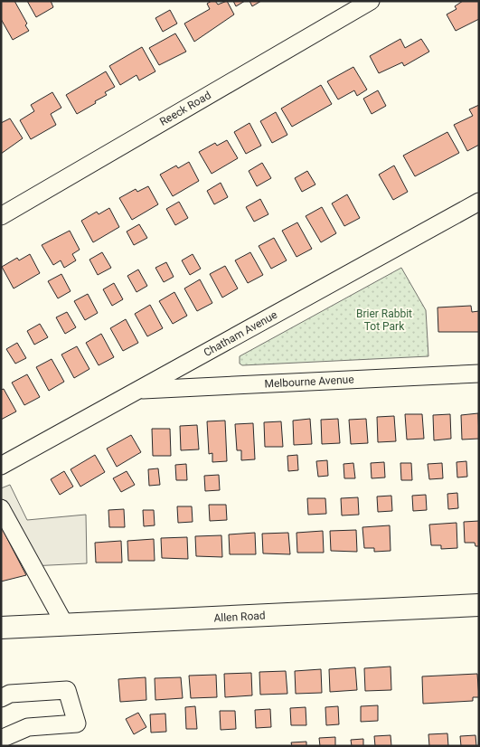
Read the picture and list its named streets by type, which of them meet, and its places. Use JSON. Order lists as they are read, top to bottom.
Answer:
{
  "streets": {
    "main road": ["Allen Road"],
    "street": ["Reeck Road", "Chatham Avenue", "Melbourne Avenue"]
  },
  "crossings": [
    ["Chatham Avenue", "Melbourne Avenue"]
  ],
  "parks": ["Brier Rabbit Tot Park"]
}
